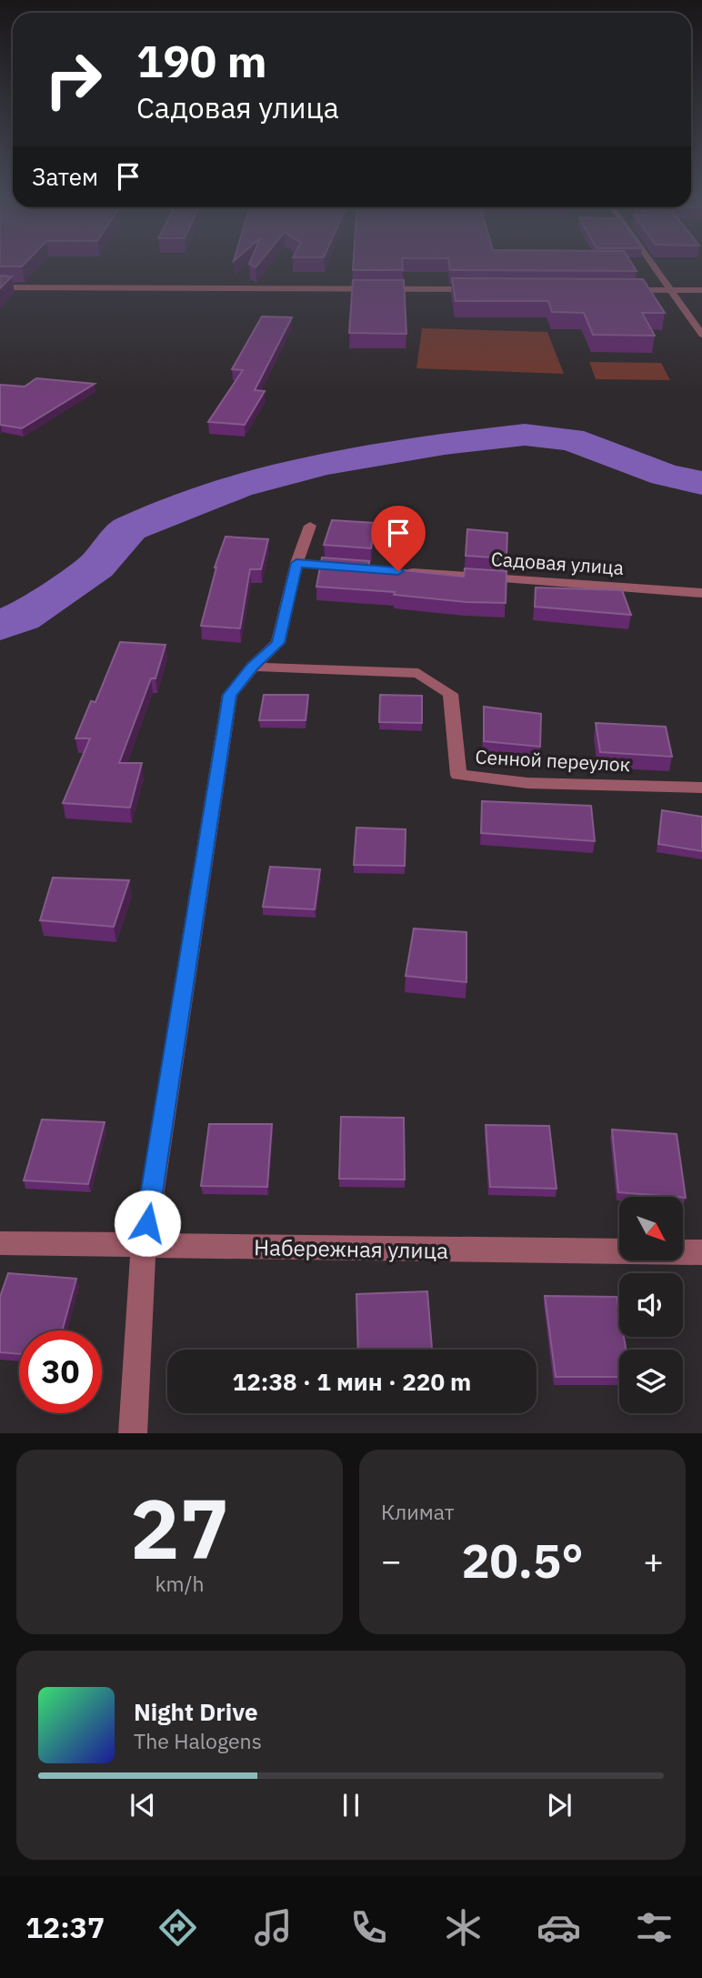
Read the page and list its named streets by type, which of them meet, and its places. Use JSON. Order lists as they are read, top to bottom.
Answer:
{
  "streets": {
    "street": ["Садовая улица", "Сенной переулок", "Набережная улица"]
  },
  "north": "bottom right",
  "page": {
    "turn": ["190 m", "Садовая улица"],
    "then": "Затем",
    "limit": "30",
    "trip": "12:38 · 1 мин · 220 m",
    "tile": [
      ["27", "km/h"],
      "Климат"
    ],
    "heat": ["−", "20.5°", "+"],
    "song": ["Night Drive", "The Halogens"],
    "tabs": "12:37"
  }
}
